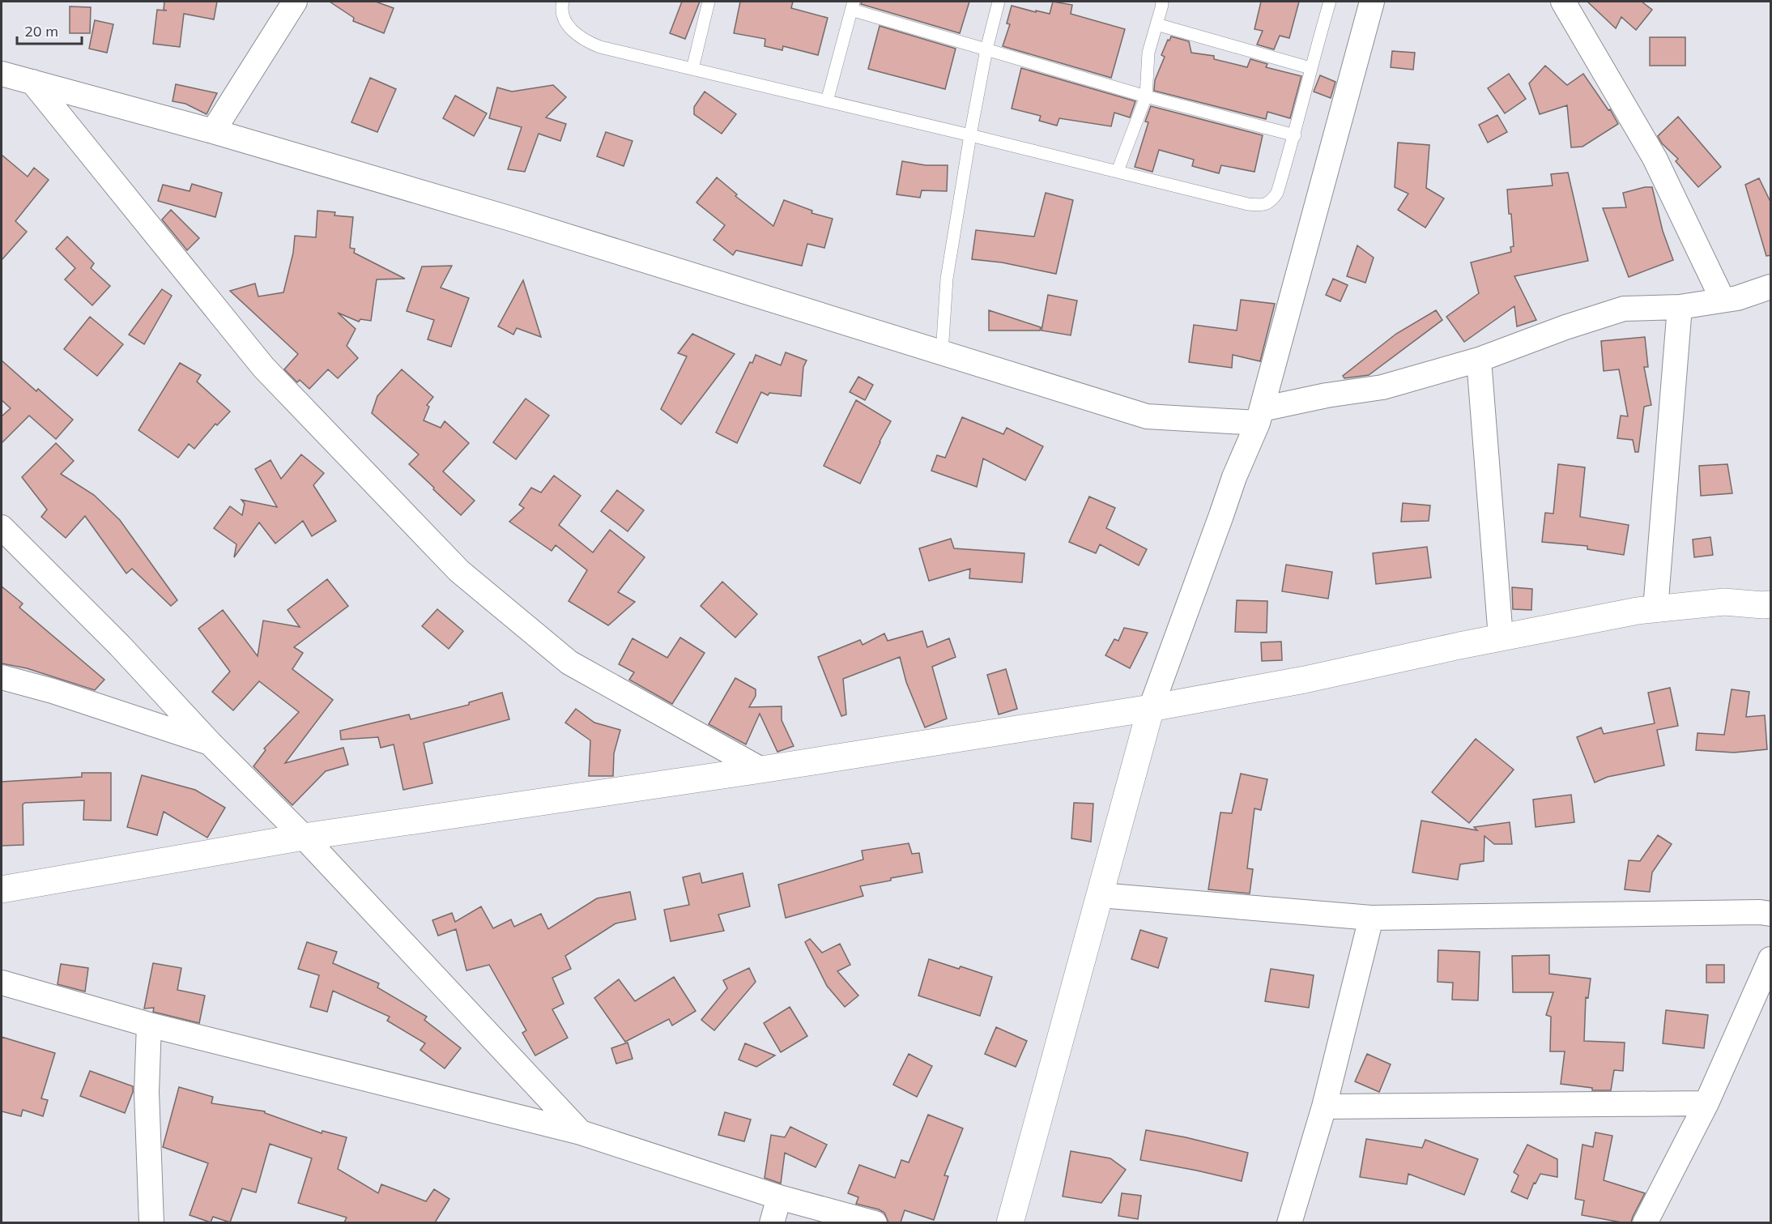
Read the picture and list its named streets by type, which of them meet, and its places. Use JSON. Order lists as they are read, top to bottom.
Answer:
{
  "scale_bar": "20 m"
}
